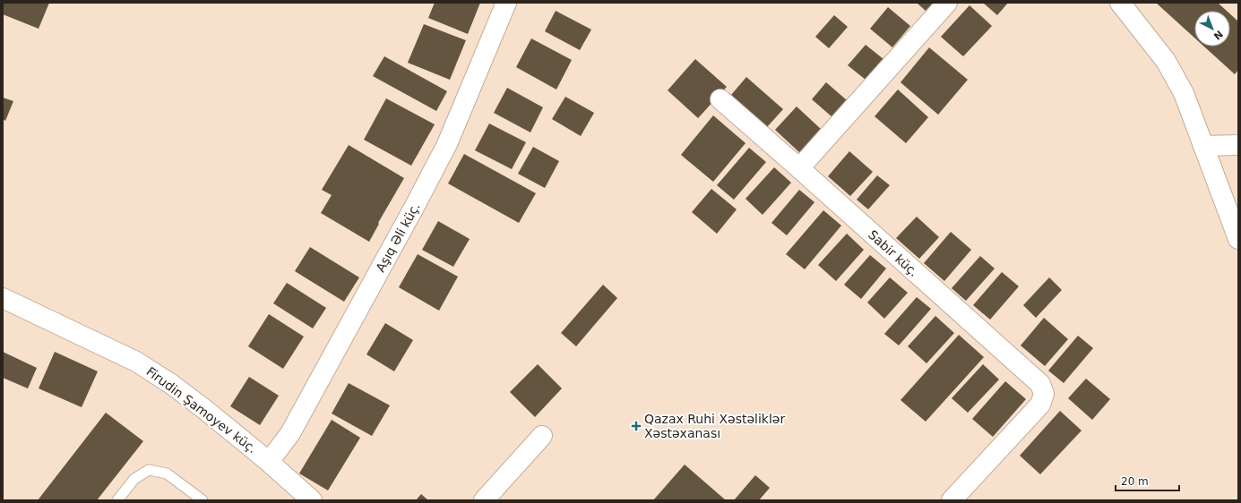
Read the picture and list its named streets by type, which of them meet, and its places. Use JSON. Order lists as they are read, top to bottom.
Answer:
{
  "streets": {
    "street": ["Aşıq Əli küç.", "Sabir küç.", "Firudin Şamoyev küç."]
  },
  "crossings": [
    ["Aşıq Əli küç.", "Firudin Şamoyev küç."]
  ],
  "places": {
    "health": ["Qazax Ruhi Xəstəliklər Xəstəxanası"]
  },
  "scale_bar": "20 m",
  "north": "bottom right"
}
